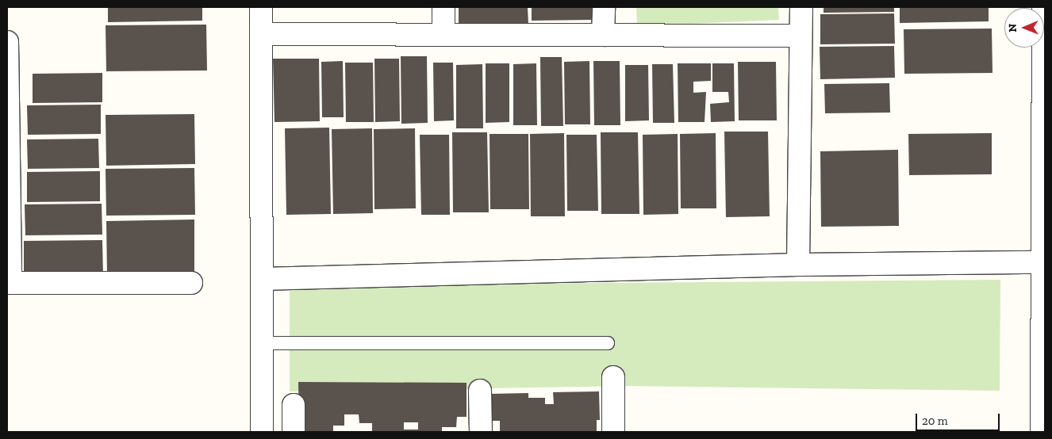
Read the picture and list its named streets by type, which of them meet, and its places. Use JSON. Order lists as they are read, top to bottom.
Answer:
{
  "scale_bar": "20 m",
  "north": "left"
}
